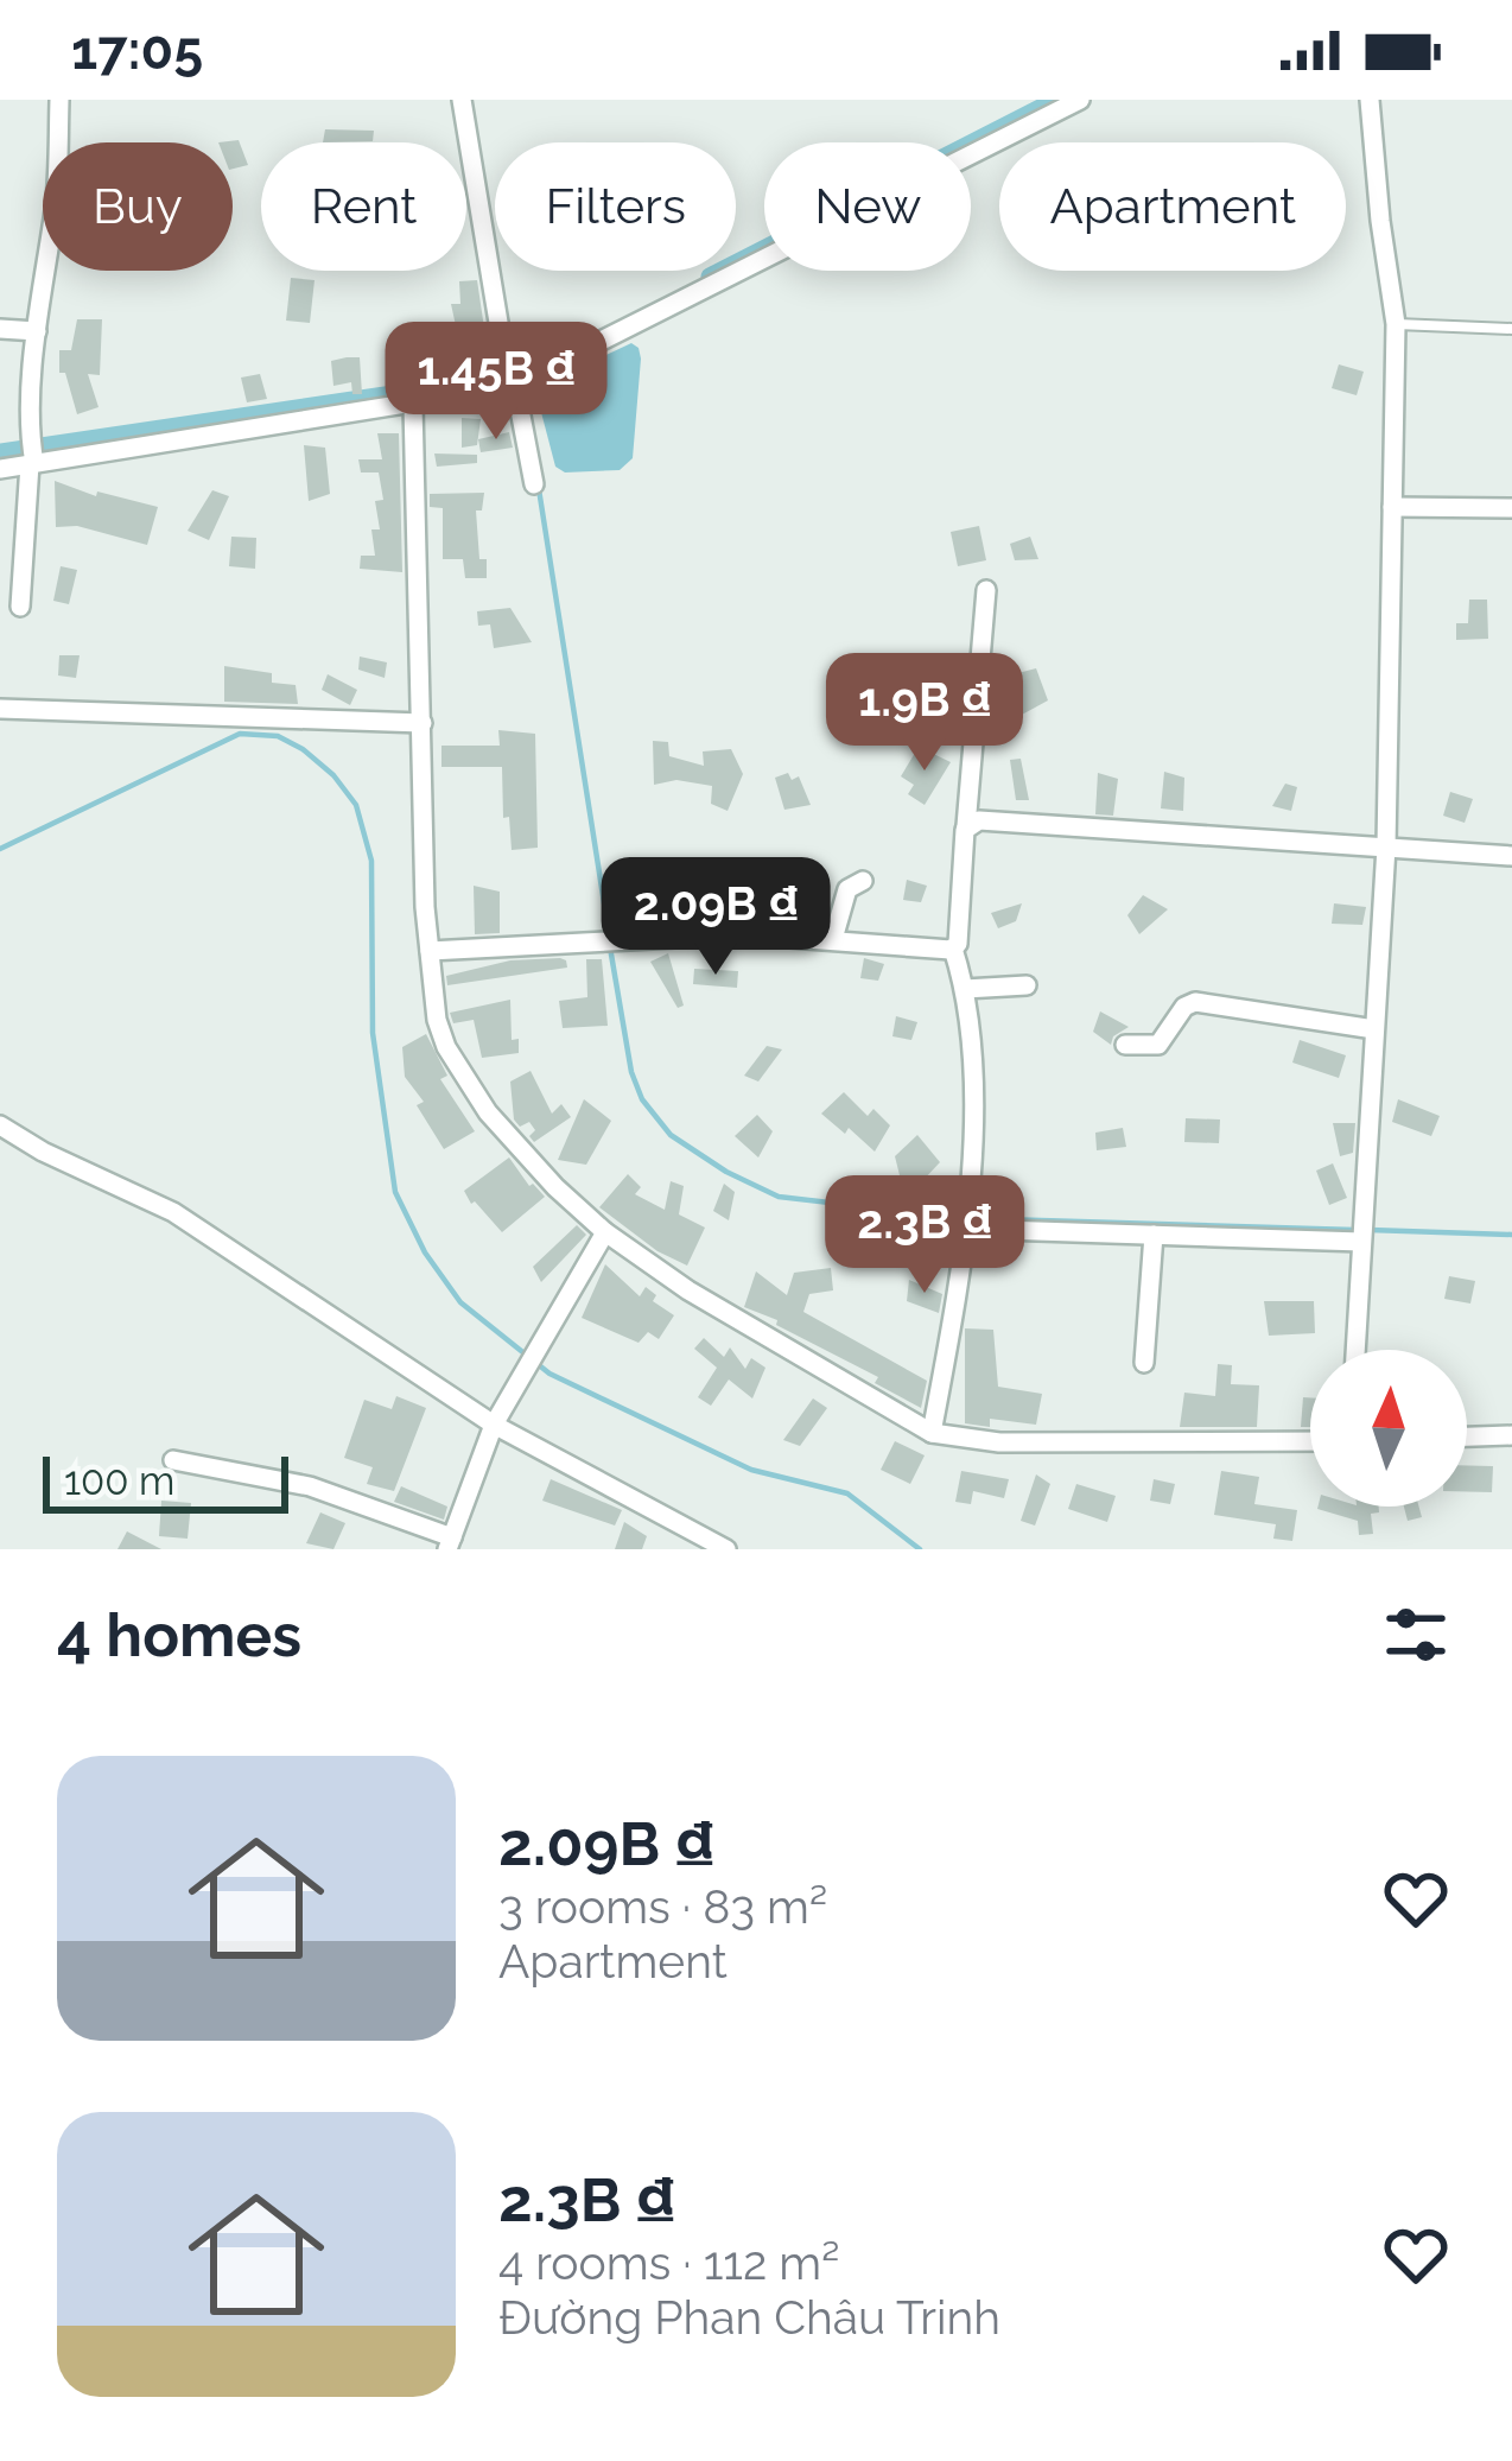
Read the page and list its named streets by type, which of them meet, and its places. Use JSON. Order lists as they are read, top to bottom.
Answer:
{
  "scale_bar": "100 m",
  "north": "top",
  "page": {
    "status": "17:05",
    "chip": [
      "Buy",
      "Rent",
      "Filters",
      "New",
      "Apartment"
    ],
    "price": [
      "1.45B ₫",
      "1.9B ₫",
      "2.09B ₫",
      "2.3B ₫"
    ],
    "scale": "100 m",
    "heading": "4 homes",
    "list": [
      {
        "name": "2.09B ₫",
        "note": "3 rooms · 83 m² · Apartment"
      },
      {
        "name": "2.3B ₫",
        "note": "4 rooms · 112 m² · Đường Phan Châu Trinh"
      }
    ]
  }
}
